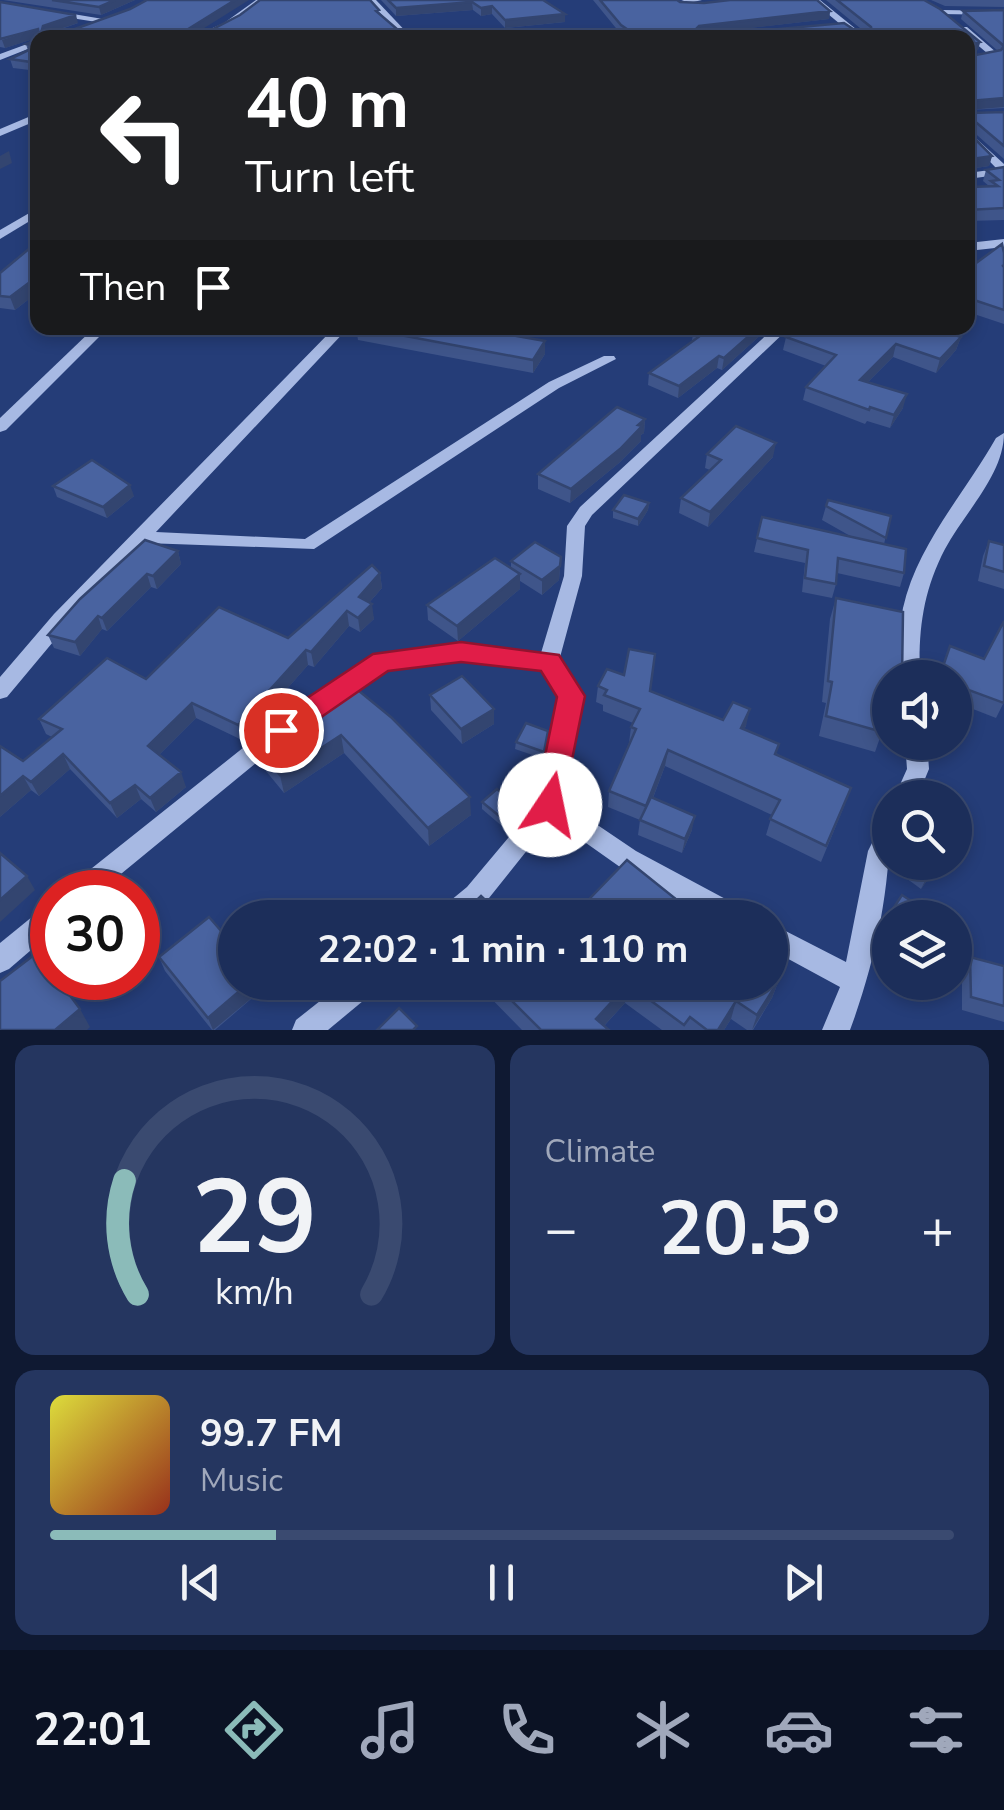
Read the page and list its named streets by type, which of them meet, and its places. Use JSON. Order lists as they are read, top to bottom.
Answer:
{
  "page": {
    "turn": ["40 m", "Turn left"],
    "then": "Then",
    "limit": "30",
    "trip": "22:02 · 1 min · 110 m",
    "tile": "Climate",
    "heat": ["−", "20.5°", "+"],
    "song": ["99.7 FM", "Music"],
    "tabs": "22:01",
    "gauge": ["29", "km/h"]
  }
}
